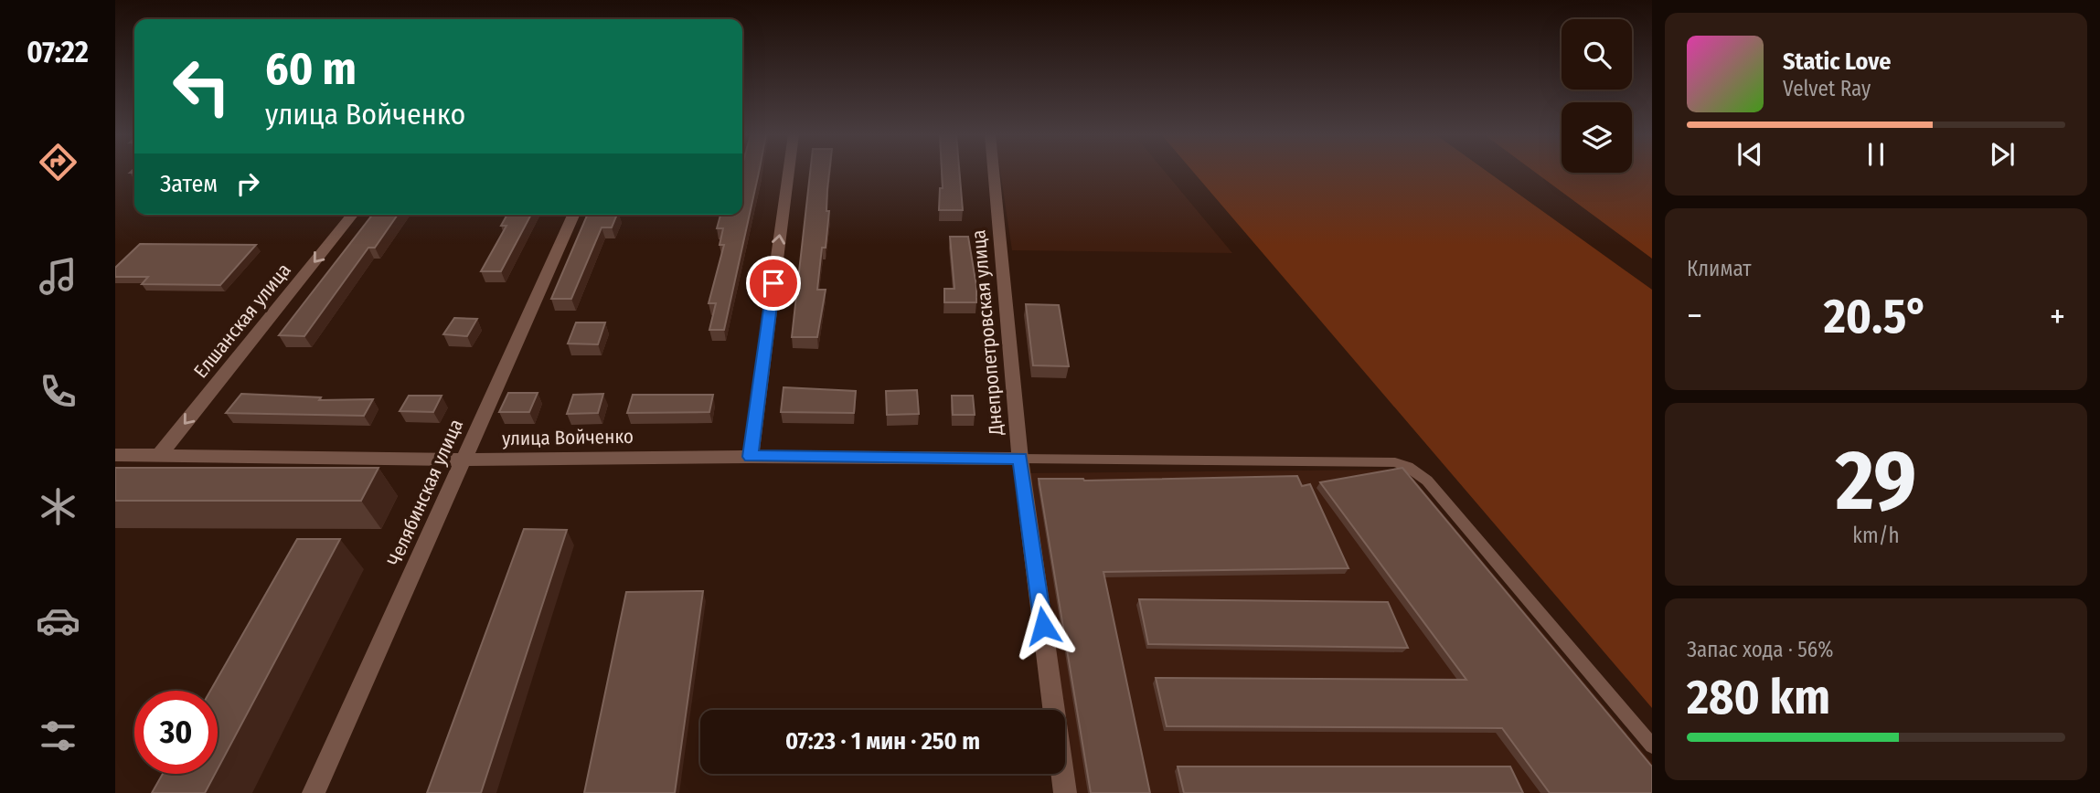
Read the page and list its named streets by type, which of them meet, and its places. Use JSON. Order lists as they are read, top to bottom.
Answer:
{
  "streets": {
    "street": [
      "Елшанская улица",
      "Днепропетровская улица",
      "улица Войченко",
      "Челябинская улица"
    ]
  },
  "crossings": [
    ["Елшанская улица", "улица Войченко"],
    ["Днепропетровская улица", "улица Войченко"],
    ["улица Войченко", "Челябинская улица"]
  ],
  "one_way": ["Елшанская улица"],
  "page": {
    "tabs": "07:22",
    "turn": ["60 m", "улица Войченко"],
    "song": ["Static Love", "Velvet Ray"],
    "then": "Затем",
    "tile": [
      "Климат",
      ["29", "km/h"],
      ["Запас хода · 56%", "280 km"]
    ],
    "heat": ["−", "20.5°", "+"],
    "limit": "30",
    "trip": "07:23 · 1 мин · 250 m"
  }
}
